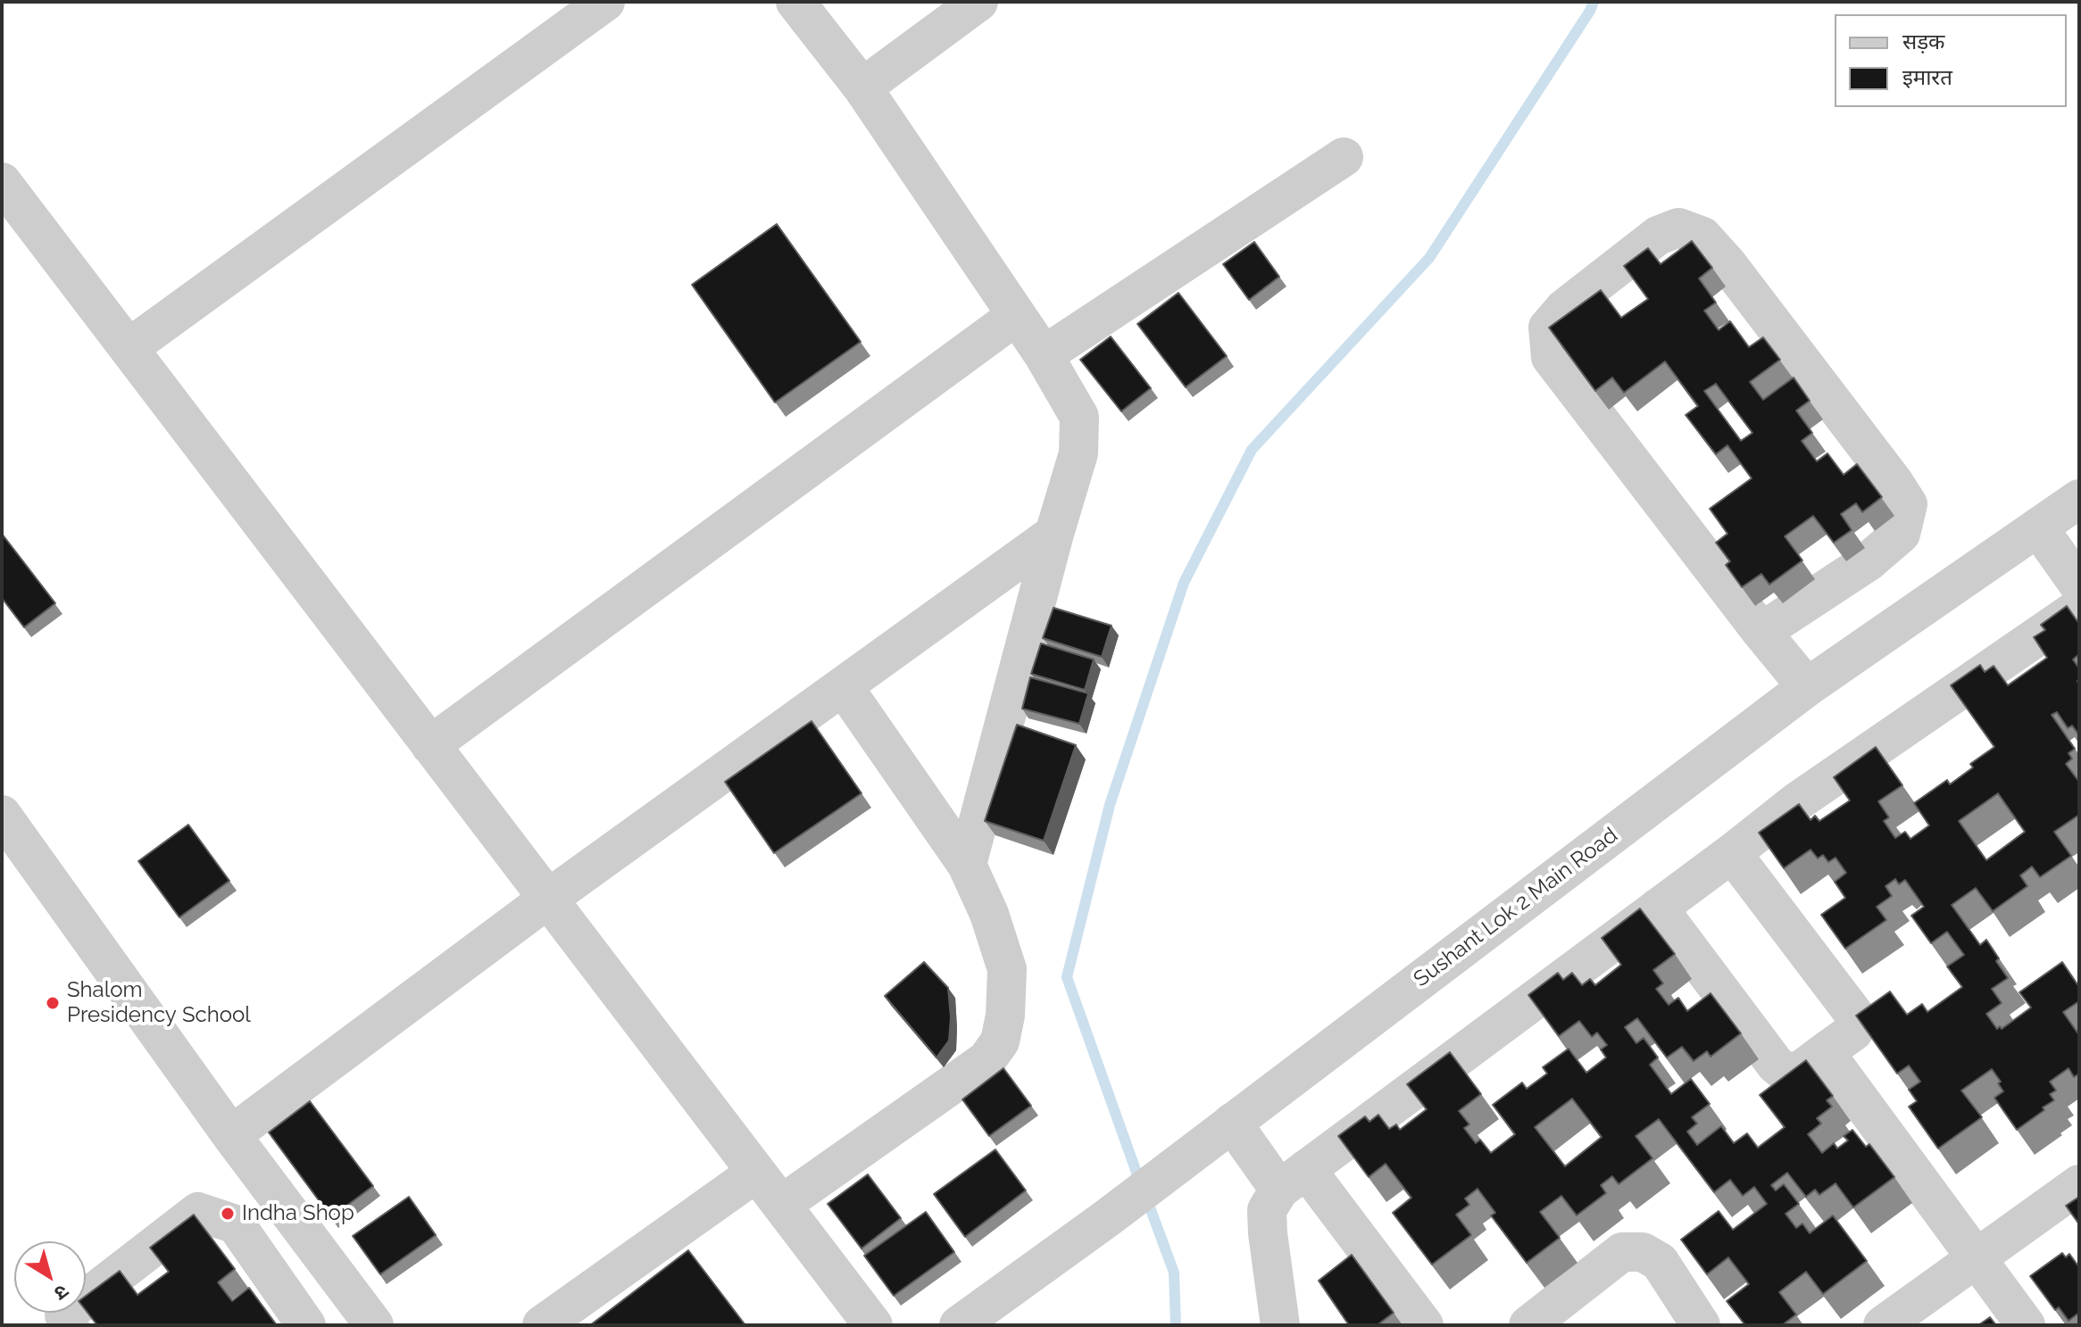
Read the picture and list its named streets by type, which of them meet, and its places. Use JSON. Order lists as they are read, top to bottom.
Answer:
{
  "streets": {
    "street": ["Sushant Lok 2 Main Road"]
  },
  "places": ["Shalom Presidency School", "Indha Shop"],
  "legend": ["सड़क", "इमारत"],
  "north": "bottom right"
}
